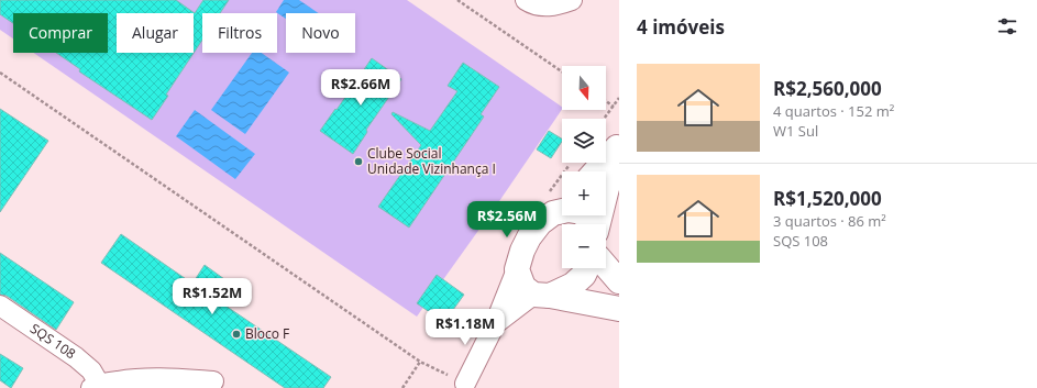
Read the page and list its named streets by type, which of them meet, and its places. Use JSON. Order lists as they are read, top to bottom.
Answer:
{
  "streets": {
    "street": ["SQS 108"]
  },
  "places": ["Clube Social Unidade Vizinhança I", "Bloco F"],
  "north": "bottom",
  "page": {
    "heading": "4 imóveis",
    "chip": [
      "Comprar",
      "Alugar",
      "Filtros",
      "Novo"
    ],
    "list": [
      {
        "name": "R$2,560,000",
        "note": "4 quartos · 152 m² · W1 Sul"
      },
      {
        "name": "R$1,520,000",
        "note": "3 quartos · 86 m² · SQS 108"
      }
    ],
    "map_buttons": ["+", "−"],
    "price": [
      "R$2.66M",
      "R$2.56M",
      "R$1.52M",
      "R$1.18M"
    ]
  }
}
